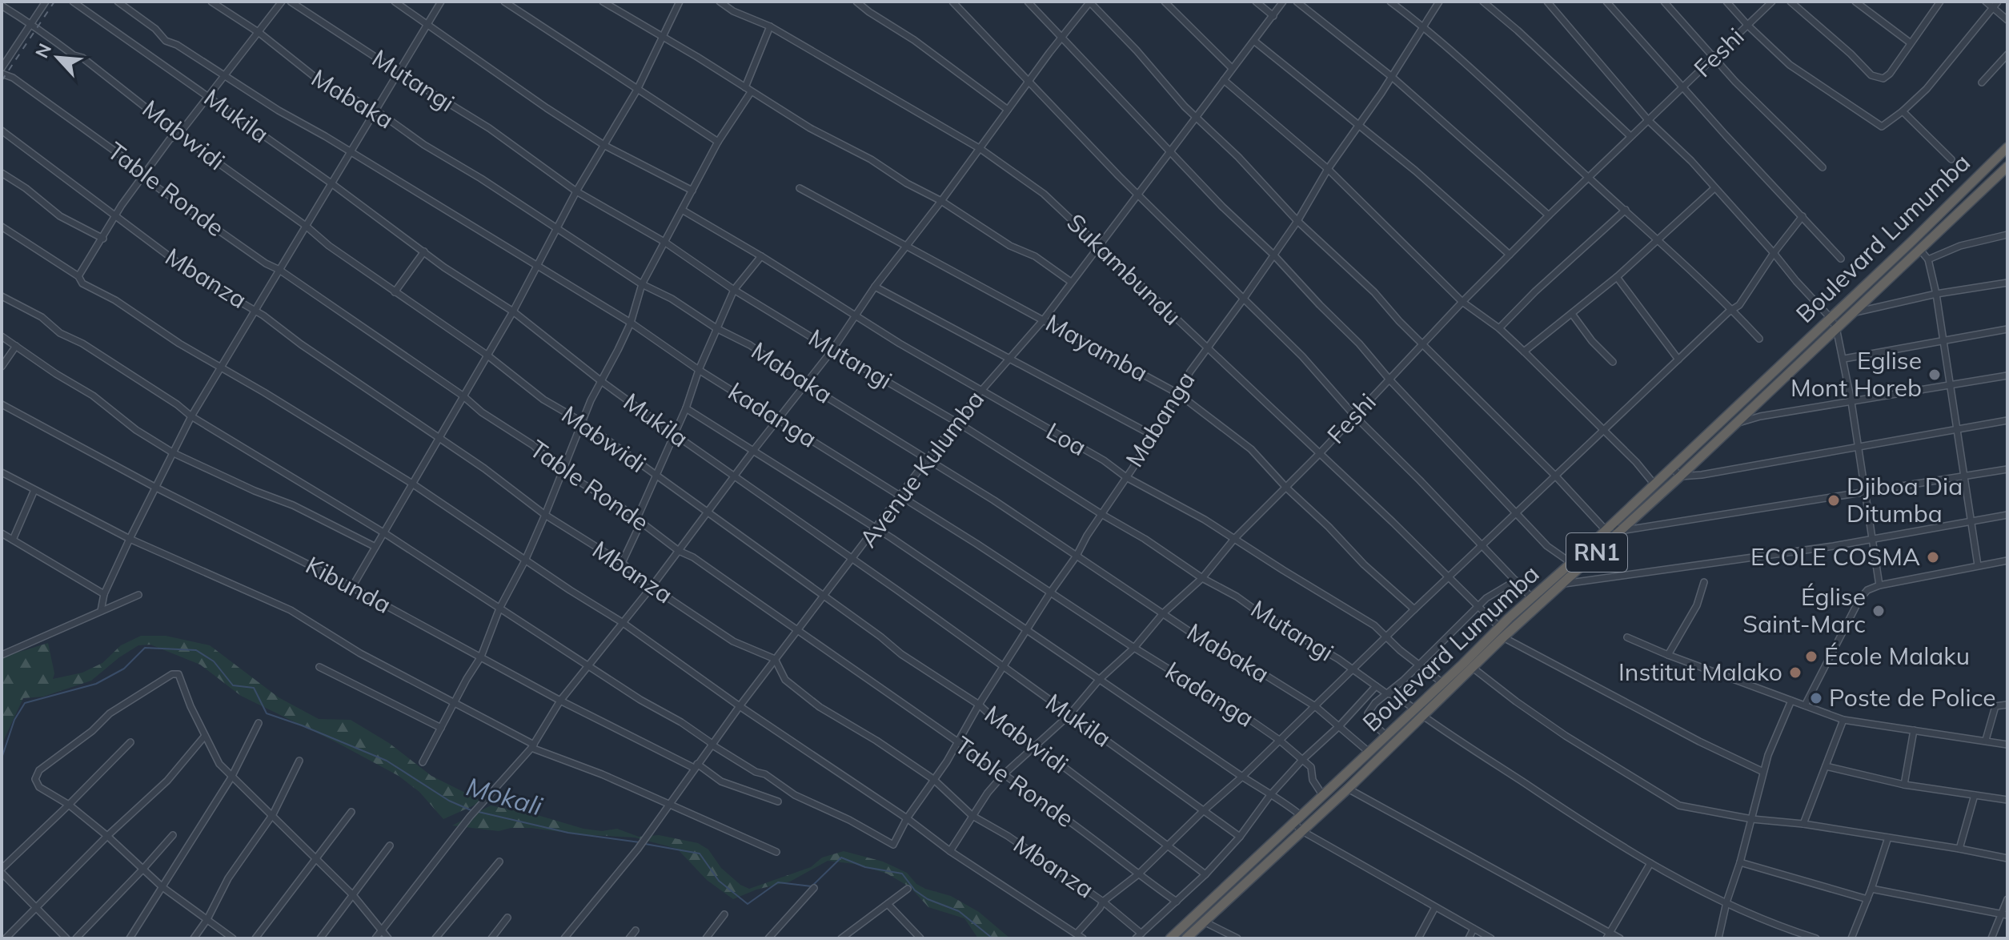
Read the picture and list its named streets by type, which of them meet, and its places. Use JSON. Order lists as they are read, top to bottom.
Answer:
{
  "streets": {
    "highway": ["Boulevard Lumumba", "RN1"],
    "street": [
      "Feshi",
      "Mutangi",
      "Mabaka",
      "Mukila",
      "Mabwidi",
      "Table Ronde",
      "Sukambundu",
      "Mbanza",
      "Mayamba",
      "kadanga",
      "Mabanga",
      "Loa",
      "Avenue Kulumba",
      "Kibunda"
    ]
  },
  "crossings": [
    ["Feshi", "Mutangi"],
    ["Feshi", "Mabaka"],
    ["Feshi", "Mukila"],
    ["Feshi", "Mabwidi"],
    ["Feshi", "Table Ronde"],
    ["Feshi", "Sukambundu"],
    ["Feshi", "Mbanza"],
    ["Feshi", "Mayamba"],
    ["Feshi", "kadanga"],
    ["Feshi", "Loa"],
    ["Mutangi", "Boulevard Lumumba"],
    ["Mutangi", "Mabanga"],
    ["Mutangi", "Avenue Kulumba"],
    ["Mabaka", "Boulevard Lumumba"],
    ["Mabaka", "Mabanga"],
    ["Mabaka", "Avenue Kulumba"],
    ["Mukila", "Mabanga"],
    ["Mukila", "Avenue Kulumba"],
    ["Mabwidi", "Mabanga"],
    ["Mabwidi", "Avenue Kulumba"],
    ["Table Ronde", "Mabanga"],
    ["Table Ronde", "Avenue Kulumba"],
    ["Boulevard Lumumba", "Sukambundu"],
    ["Boulevard Lumumba", "kadanga"],
    ["Boulevard Lumumba", "Loa"],
    ["Sukambundu", "Mabanga"],
    ["Sukambundu", "Avenue Kulumba"],
    ["Mbanza", "Mabanga"],
    ["Mbanza", "Avenue Kulumba"],
    ["Mayamba", "Mabanga"],
    ["Mayamba", "Avenue Kulumba"],
    ["kadanga", "Mabanga"],
    ["kadanga", "Avenue Kulumba"],
    ["Mabanga", "Loa"],
    ["Mabanga", "Avenue Kulumba"],
    ["Loa", "Avenue Kulumba"],
    ["Avenue Kulumba", "Kibunda"]
  ],
  "water": ["Mokali"],
  "places": [
    "Eglise Mont Horeb",
    "Djiboa Dia Ditumba",
    "ECOLE COSMA",
    "Église Saint-Marc",
    "École Malaku",
    "Institut Malako",
    "Poste de Police"
  ],
  "north": "top left"
}
